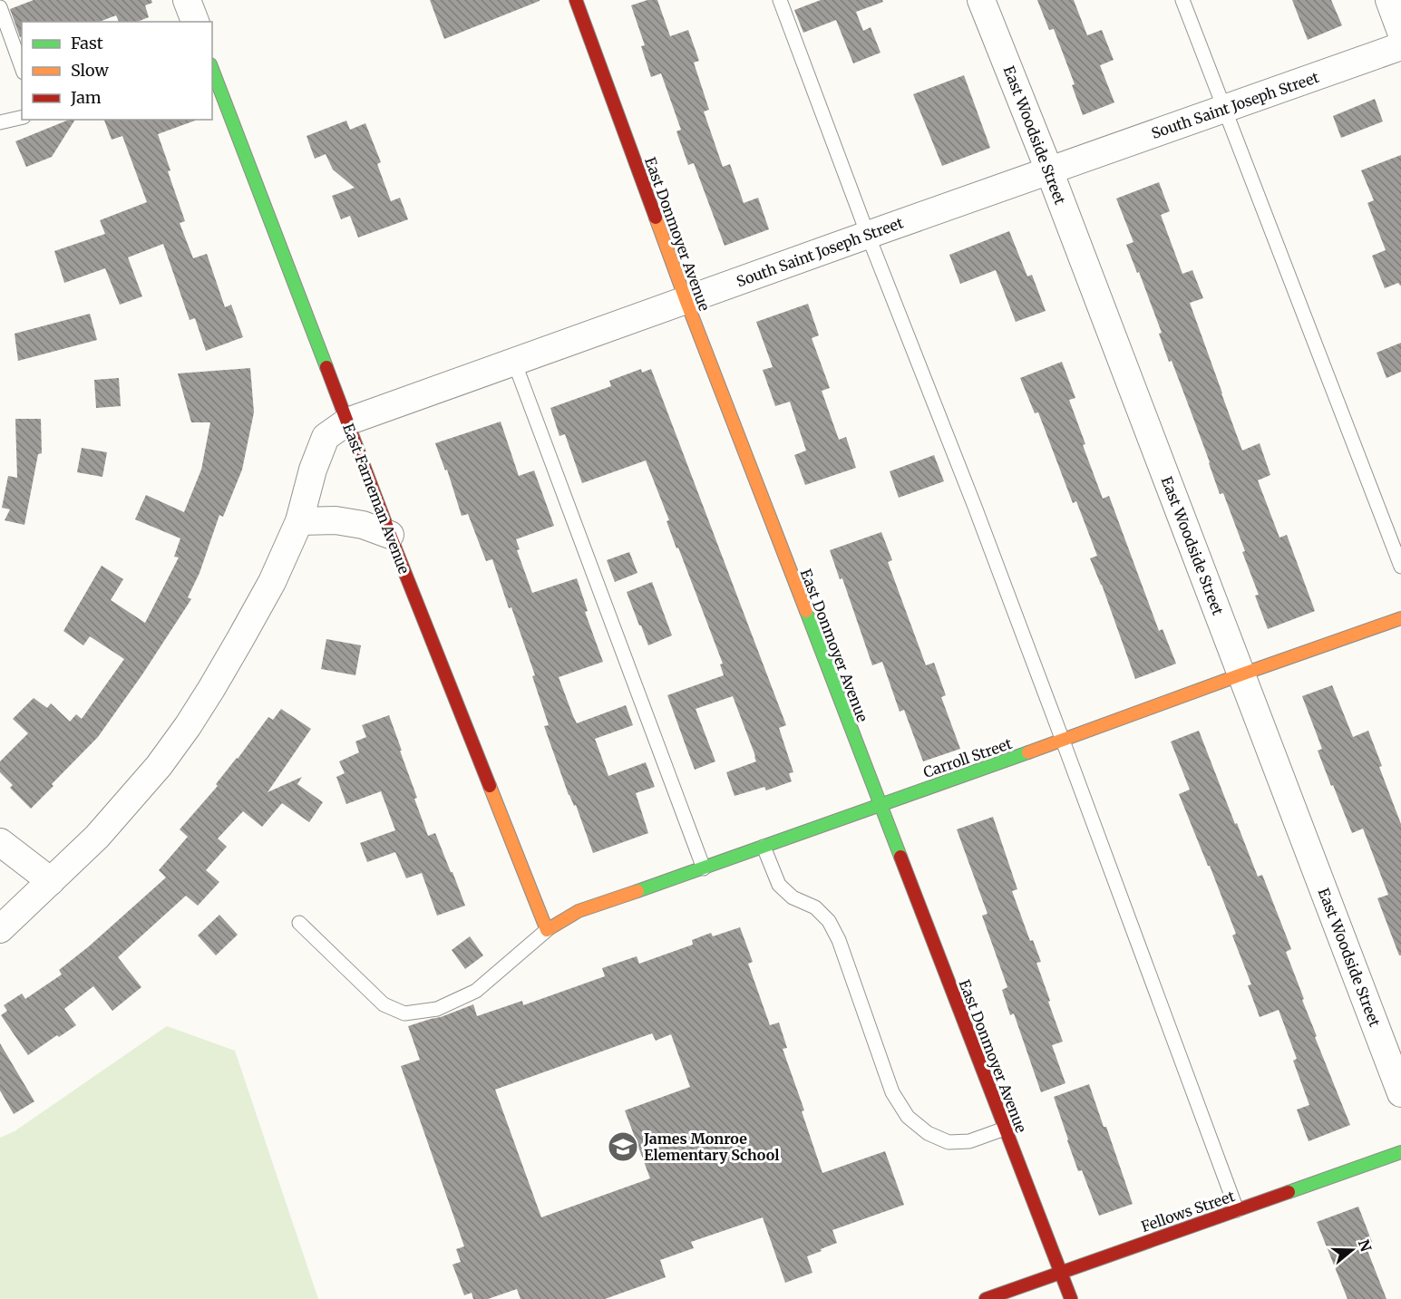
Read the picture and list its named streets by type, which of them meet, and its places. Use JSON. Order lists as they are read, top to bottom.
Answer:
{
  "streets": {
    "street": [
      "South Saint Joseph Street",
      "East Woodside Street",
      "East Donmoyer Avenue",
      "East Farneman Avenue",
      "Carroll Street",
      "Fellows Street"
    ]
  },
  "crossings": [
    ["South Saint Joseph Street", "East Woodside Street"],
    ["South Saint Joseph Street", "East Donmoyer Avenue"],
    ["South Saint Joseph Street", "East Farneman Avenue"],
    ["East Woodside Street", "Carroll Street"],
    ["East Donmoyer Avenue", "Carroll Street"],
    ["East Donmoyer Avenue", "Fellows Street"],
    ["East Farneman Avenue", "Carroll Street"]
  ],
  "places": {
    "school or university": ["James Monroe Elementary School"]
  },
  "legend": ["Fast", "Slow", "Jam"],
  "north": "right"
}
